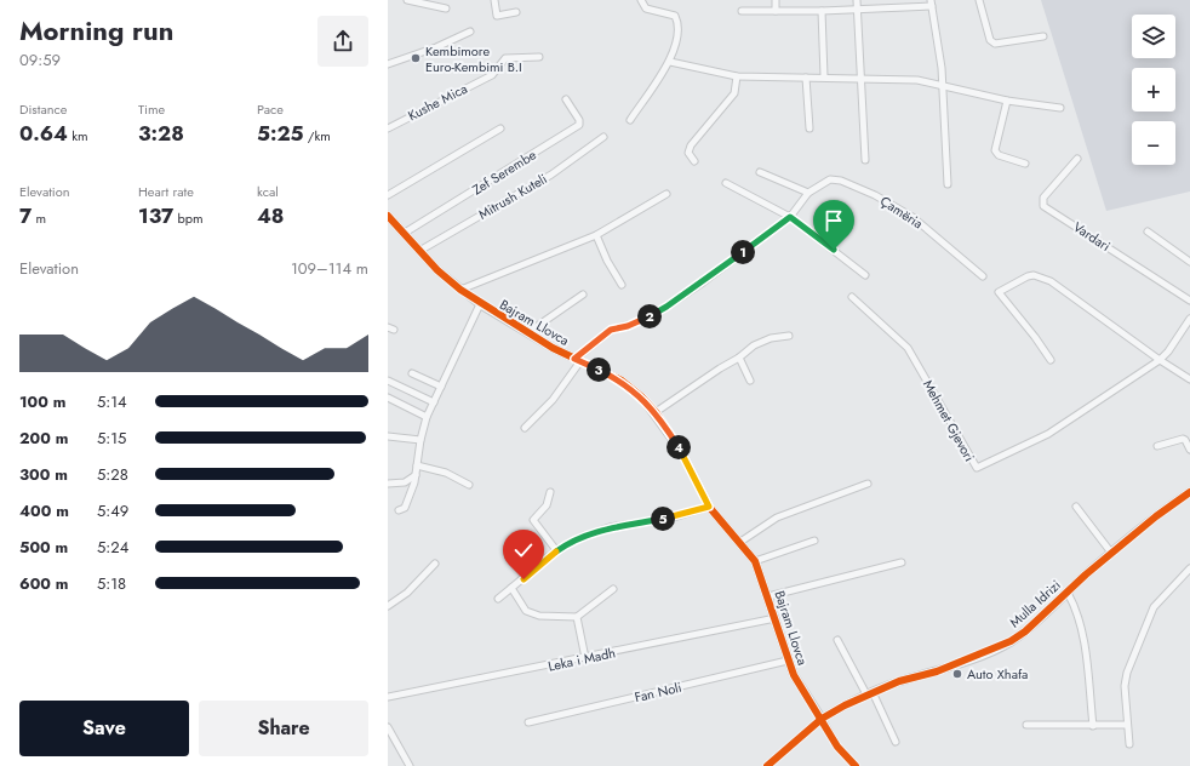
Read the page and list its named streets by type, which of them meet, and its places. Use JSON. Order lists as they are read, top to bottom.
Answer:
{
  "streets": {
    "street": [
      "Kushe Mica",
      "Zef Serembe",
      "Mitrush Kuteli",
      "Çamëria",
      "Vardari",
      "Bajram Llovca",
      "Mehmet Gjevori",
      "Mulla Idrizi",
      "Leka i Madh",
      "Fan Noli"
    ]
  },
  "crossings": [
    ["Zef Serembe", "Bajram Llovca"],
    ["Mitrush Kuteli", "Bajram Llovca"],
    ["Çamëria", "Bajram Llovca"],
    ["Bajram Llovca", "Mulla Idrizi"],
    ["Bajram Llovca", "Leka i Madh"],
    ["Bajram Llovca", "Fan Noli"]
  ],
  "places": ["Kembimore Euro-Kembimi B.I", "Auto Xhafa"],
  "page": {
    "heading": ["Morning run", "09:59"],
    "map_buttons": ["+", "−"],
    "stats": [
      ["Distance", "0.64 km"],
      ["Time", "3:28"],
      ["Pace", "5:25 /km"],
      ["Elevation", "7 m"],
      ["Heart rate", "137 bpm"],
      ["kcal", "48"]
    ],
    "pins": [
      "1",
      "2",
      "3",
      "4",
      "5"
    ],
    "chart": ["Elevation", "109–114 m"],
    "list": [
      {
        "name": "100 m",
        "note": "5:14"
      },
      {
        "name": "200 m",
        "note": "5:15"
      },
      {
        "name": "300 m",
        "note": "5:28"
      },
      {
        "name": "400 m",
        "note": "5:49"
      },
      {
        "name": "500 m",
        "note": "5:24"
      },
      {
        "name": "600 m",
        "note": "5:18"
      }
    ],
    "buttons": ["Save", "Share"]
  }
}
